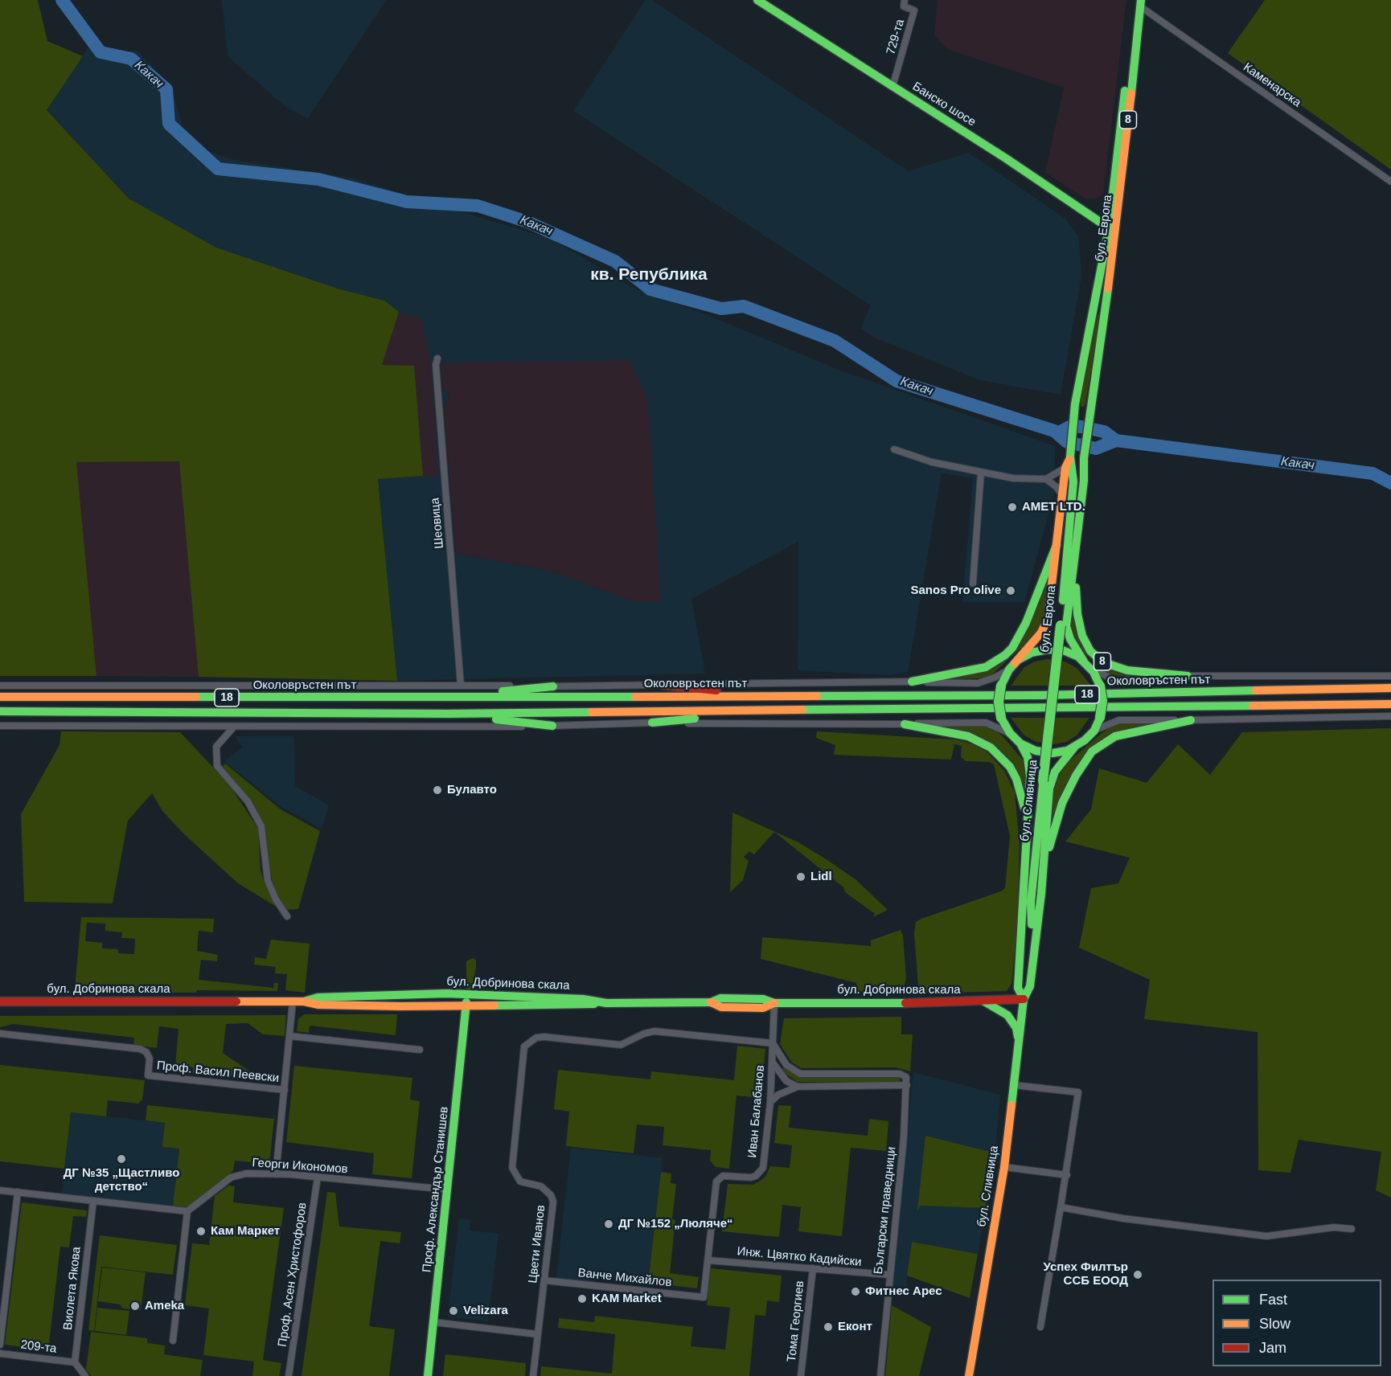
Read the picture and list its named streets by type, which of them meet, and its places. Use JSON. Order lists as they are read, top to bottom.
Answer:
{
  "streets": {
    "main road": [
      "Банско шосе",
      "8",
      "бул. Европа",
      "Околовръстен път",
      "18",
      "бул. Сливница",
      "бул. Добринова скала",
      "Проф. Александър Станишев"
    ],
    "street": [
      "729-та",
      "Каменарска",
      "Шеовица",
      "Проф. Васил Пеевски",
      "Иван Балабанов",
      "Георги Икономов",
      "Български праведници",
      "Цвети Иванов",
      "Инж. Цвятко Кадийски",
      "Проф. Асен Христофоров",
      "Ванче Михайлов",
      "Виолета Якова",
      "Тома Георгиев",
      "209-та"
    ]
  },
  "crossings": [
    ["729-та", "Банско шосе"],
    ["Каменарска", "бул. Европа"],
    ["Банско шосе", "бул. Европа"],
    ["8", "бул. Европа"],
    ["8", "Околовръстен път"],
    ["8", "бул. Сливница"],
    ["бул. Европа", "Околовръстен път"],
    ["бул. Европа", "бул. Сливница"],
    ["Шеовица", "Околовръстен път"],
    ["Околовръстен път", "бул. Сливница"],
    ["бул. Сливница", "бул. Добринова скала"],
    ["бул. Добринова скала", "Иван Балабанов"],
    ["бул. Добринова скала", "Проф. Александър Станишев"],
    ["Иван Балабанов", "Български праведници"],
    ["Иван Балабанов", "Цвети Иванов"],
    ["Иван Балабанов", "Инж. Цвятко Кадийски"],
    ["Иван Балабанов", "Ванче Михайлов"],
    ["Георги Икономов", "Проф. Александър Станишев"],
    ["Георги Икономов", "Проф. Асен Христофоров"],
    ["Български праведници", "Цвети Иванов"],
    ["Български праведници", "Инж. Цвятко Кадийски"],
    ["Цвети Иванов", "Ванче Михайлов"],
    ["Инж. Цвятко Кадийски", "Тома Георгиев"],
    ["Виолета Якова", "209-та"]
  ],
  "districts": ["кв. Република"],
  "water": ["Какач"],
  "places": [
    "AMET LTD.",
    "Sanos Pro olive",
    "Булавто",
    "Lidl",
    "ДГ №35 „Щастливо детство“",
    "ДГ №152 „Люляче“",
    "Кам Маркет",
    "Успех Филтър ССБ ЕООД",
    "Фитнес Арес",
    "KAM Market",
    "Ameka",
    "Velizara",
    "Еконт"
  ],
  "legend": ["Fast", "Slow", "Jam"]
}
